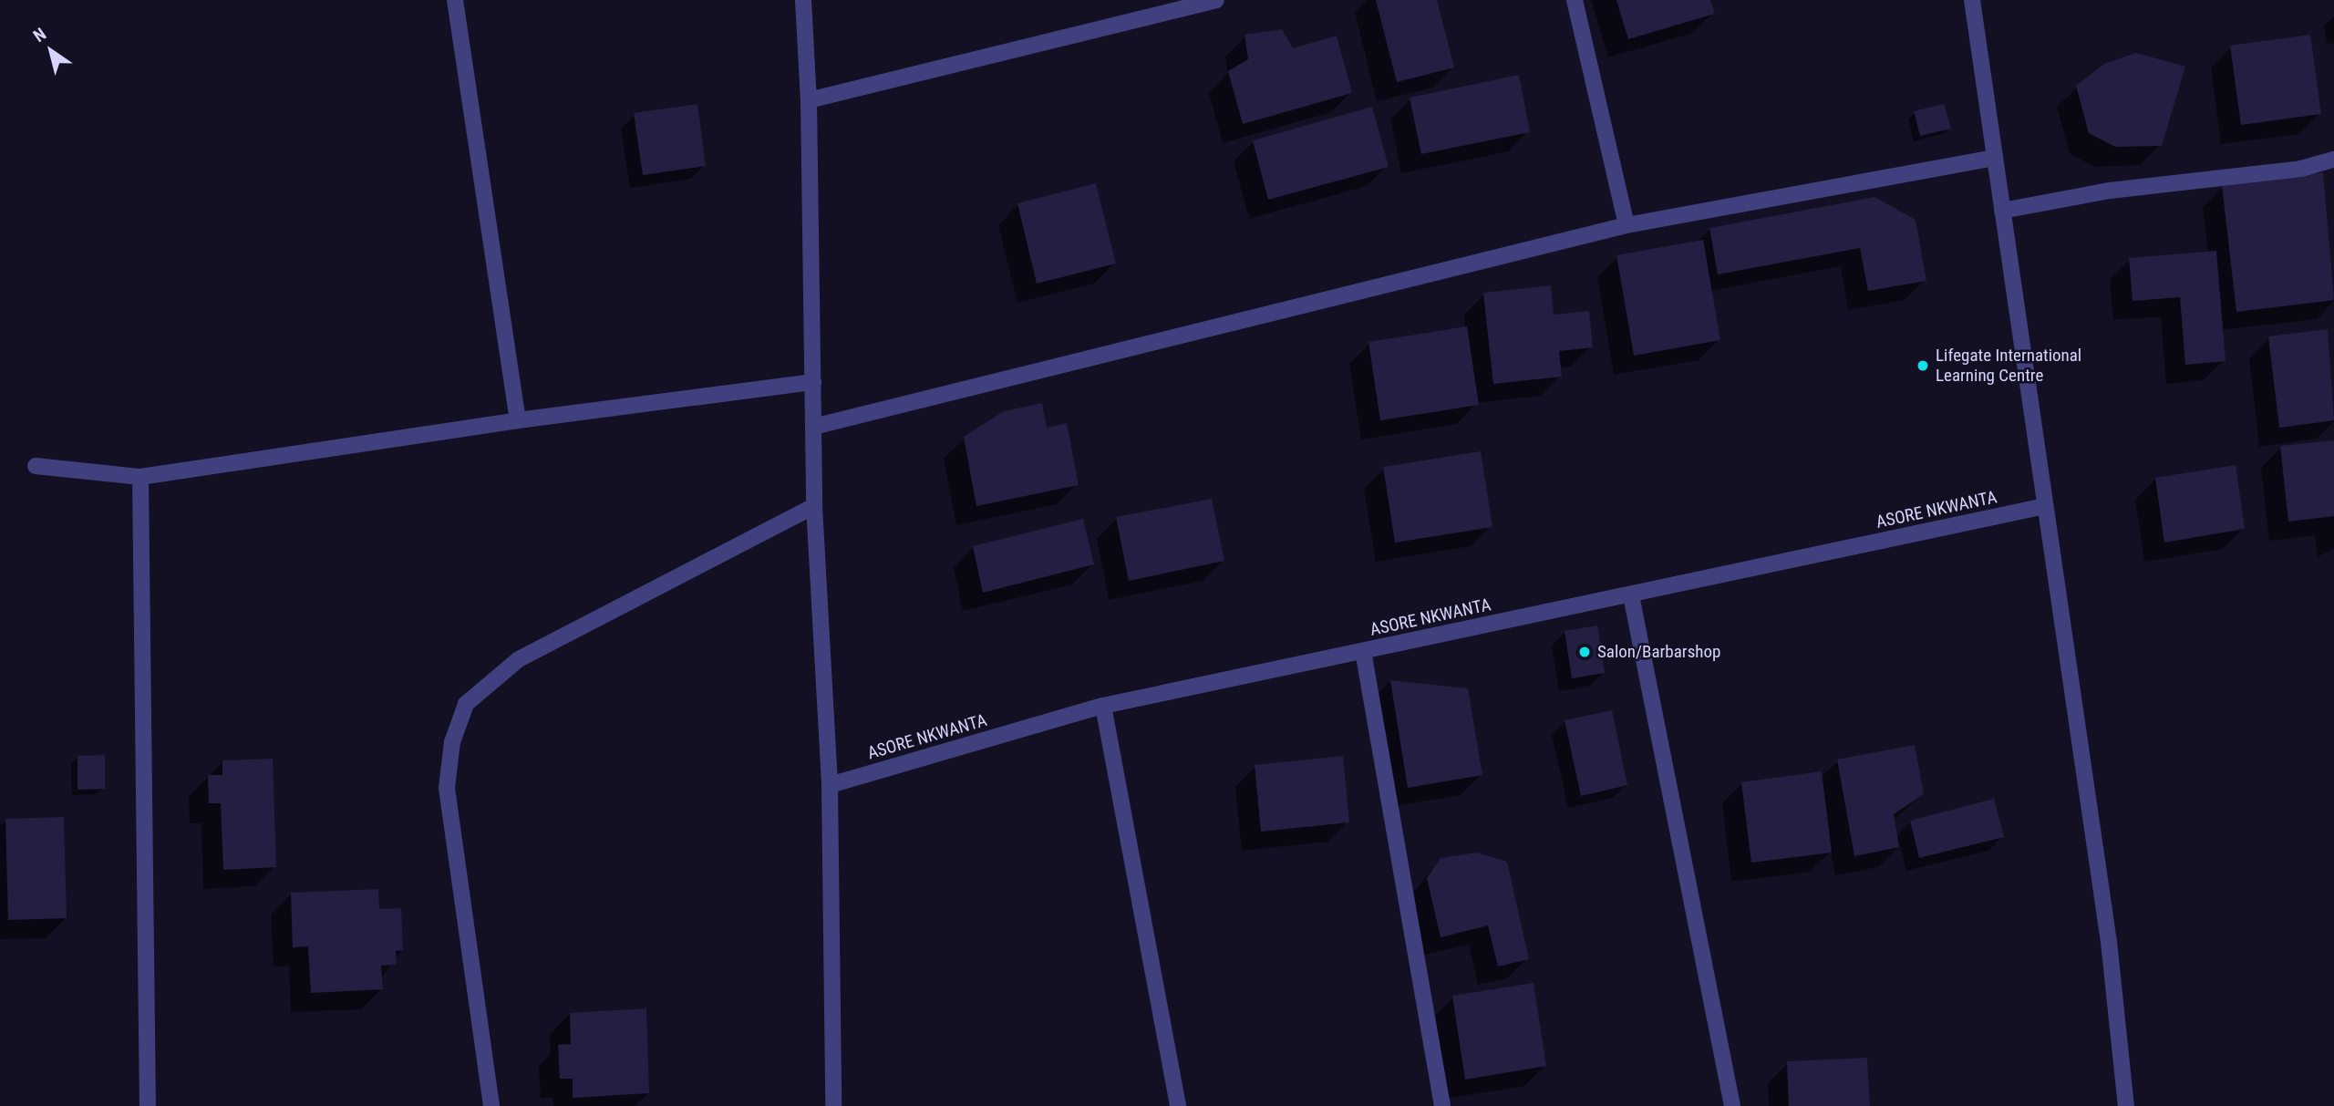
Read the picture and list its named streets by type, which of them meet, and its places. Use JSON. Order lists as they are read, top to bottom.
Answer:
{
  "streets": {
    "street": ["ASORE NKWANTA"]
  },
  "places": ["Lifegate International Learning Centre", "Salon/Barbarshop"],
  "north": "top left"
}
